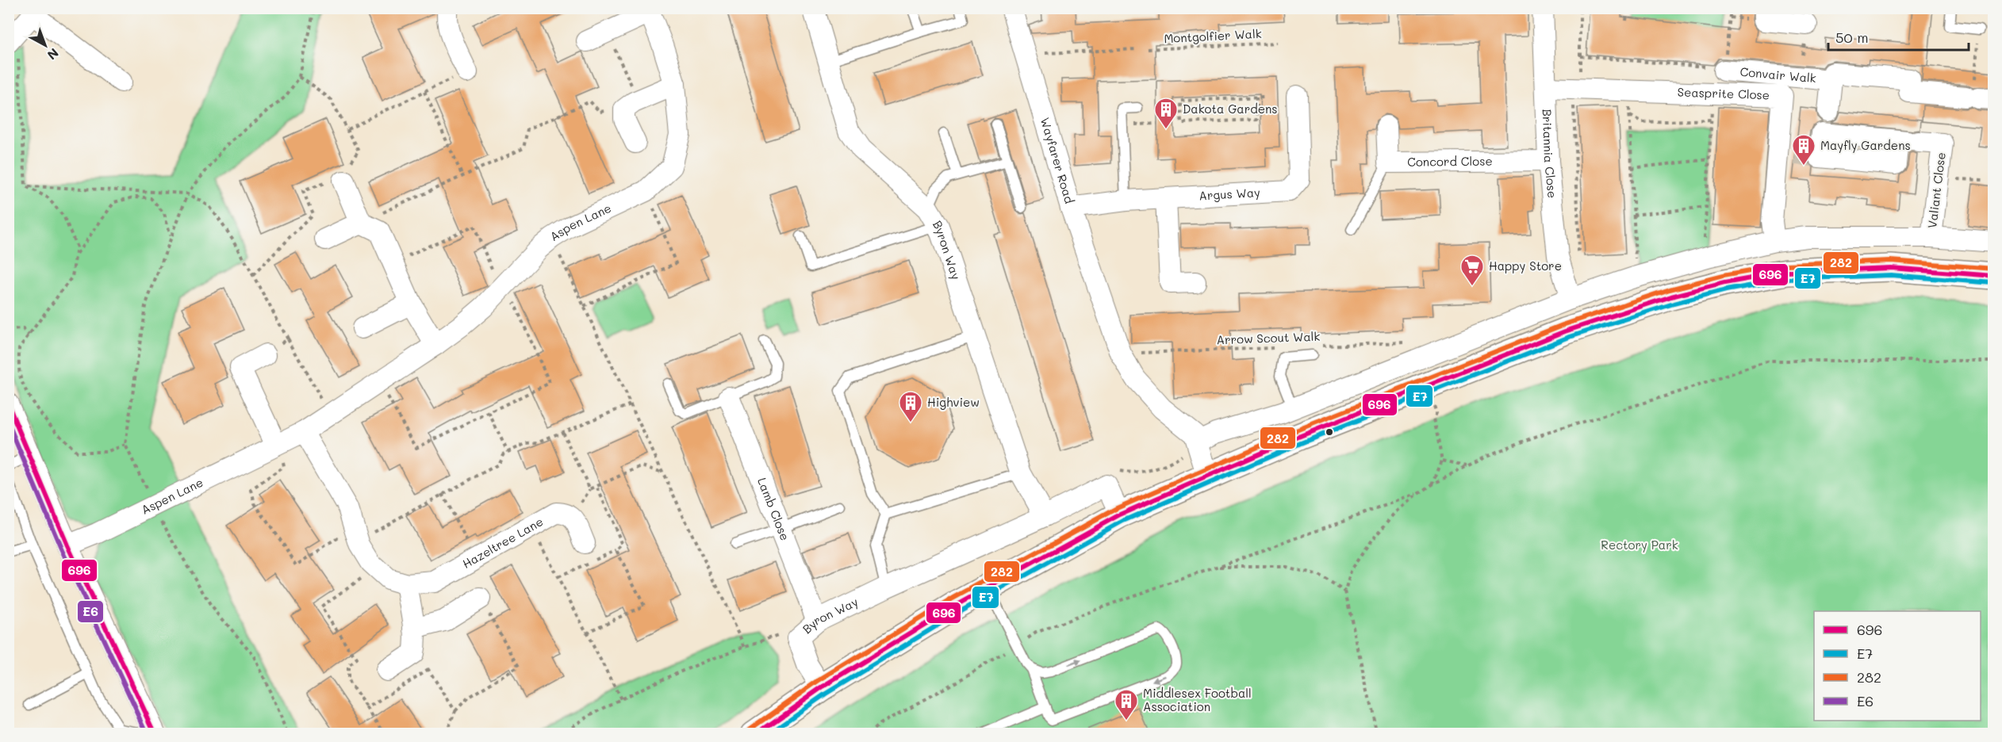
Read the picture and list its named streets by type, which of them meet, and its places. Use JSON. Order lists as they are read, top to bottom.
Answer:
{
  "streets": {
    "street": [
      "Convair Walk",
      "Seasprite Close",
      "Britannia Close",
      "Wayfarer Road",
      "Concord Close",
      "Valiant Close",
      "Argus Way",
      "Aspen Lane",
      "Byron Way",
      "Lamb Close",
      "Hazeltree Lane"
    ],
    "path": ["Montgolfier Walk", "Arrow Scout Walk"]
  },
  "crossings": [
    ["Seasprite Close", "Britannia Close"],
    ["Seasprite Close", "Valiant Close"],
    ["Britannia Close", "Concord Close"],
    ["Wayfarer Road", "Argus Way"],
    ["Wayfarer Road", "Arrow Scout Walk"],
    ["Aspen Lane", "Hazeltree Lane"],
    ["Byron Way", "Lamb Close"]
  ],
  "parks": ["Rectory Park"],
  "places": {
    "building": [
      "Dakota Gardens",
      "Mayfly Gardens",
      "Highview",
      "Middlesex Football Association"
    ],
    "supermarket": ["Happy Store"]
  },
  "lines": [
    "transit line 282",
    "transit line 696",
    "transit line E7",
    "transit line E6"
  ],
  "legend": [
    "696",
    "E7",
    "282",
    "E6"
  ],
  "scale_bar": "50 m",
  "north": "bottom right"
}
